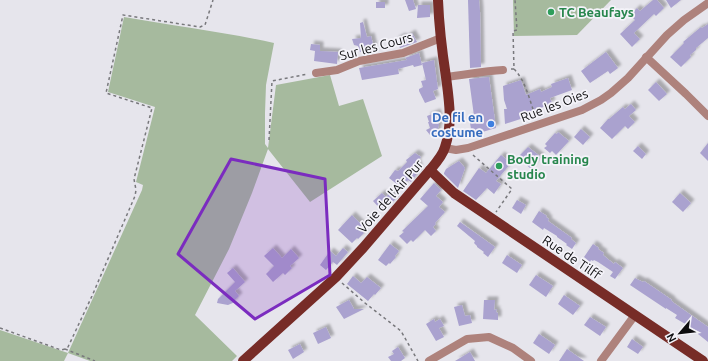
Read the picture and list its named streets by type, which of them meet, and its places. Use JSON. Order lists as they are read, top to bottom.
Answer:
{
  "streets": {
    "main road": ["Voie de l'Air Pur", "Rue de Tilff"],
    "street": ["Sur les Cours", "Rue les Oies"]
  },
  "crossings": [
    ["Sur les Cours", "Voie de l'Air Pur"],
    ["Rue les Oies", "Voie de l'Air Pur"],
    ["Voie de l'Air Pur", "Rue de Tilff"]
  ],
  "places": ["TC Beaufays", "De fil en costume", "Body training studio"],
  "north": "bottom left"
}
